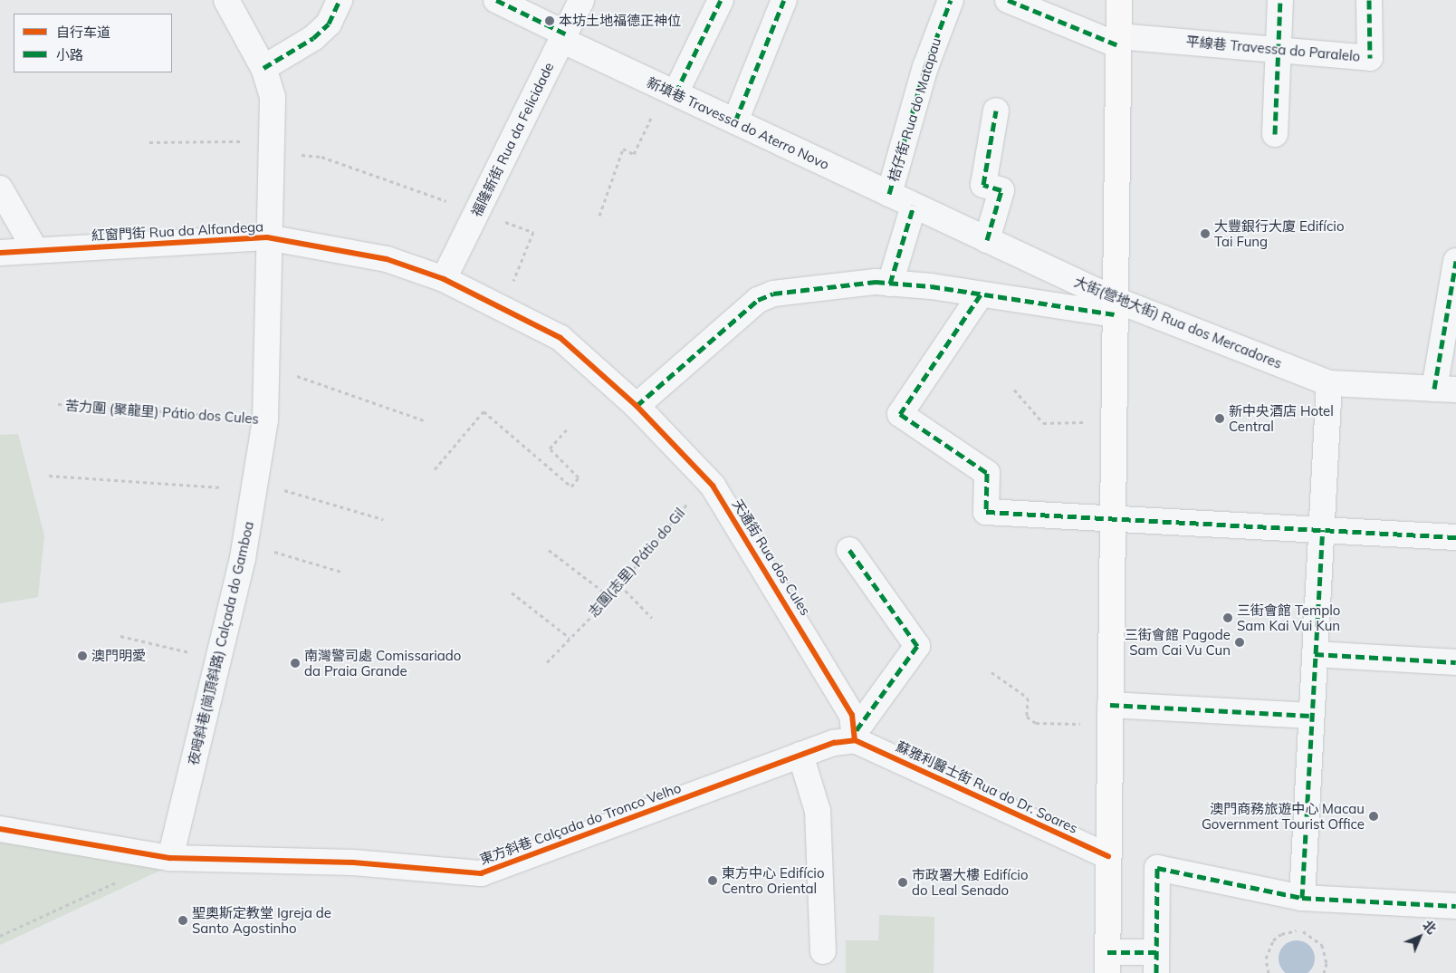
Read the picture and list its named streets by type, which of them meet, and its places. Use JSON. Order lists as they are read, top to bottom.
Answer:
{
  "streets": {
    "street": [
      "平線巷 Travessa do Paralelo",
      "桔仔街 Rua do Matapau",
      "新填巷 Travessa do Aterro Novo",
      "福隆新街 Rua da Felicidade",
      "紅窗門街 Rua da Alfandega",
      "大街(營地大街) Rua dos Mercadores",
      "天通街 Rua dos Cules",
      "夜呣斜巷(崗頂斜路) Calçada do Gamboa",
      "蘇雅利醫士街 Rua do Dr. Soares",
      "東方斜巷 Calçada do Tronco Velho"
    ],
    "path": ["苦力圍 (聚龍里) Pátio dos Cules", "志圍(志里) Pátio do Gil"]
  },
  "crossings": [
    ["桔仔街 Rua do Matapau", "新填巷 Travessa do Aterro Novo"],
    ["新填巷 Travessa do Aterro Novo", "福隆新街 Rua da Felicidade"],
    ["新填巷 Travessa do Aterro Novo", "大街(營地大街) Rua dos Mercadores"],
    ["福隆新街 Rua da Felicidade", "紅窗門街 Rua da Alfandega"],
    ["紅窗門街 Rua da Alfandega", "大街(營地大街) Rua dos Mercadores"],
    ["紅窗門街 Rua da Alfandega", "天通街 Rua dos Cules"],
    ["紅窗門街 Rua da Alfandega", "夜呣斜巷(崗頂斜路) Calçada do Gamboa"],
    ["大街(營地大街) Rua dos Mercadores", "天通街 Rua dos Cules"],
    ["苦力圍 (聚龍里) Pátio dos Cules", "夜呣斜巷(崗頂斜路) Calçada do Gamboa"],
    ["天通街 Rua dos Cules", "蘇雅利醫士街 Rua do Dr. Soares"],
    ["天通街 Rua dos Cules", "東方斜巷 Calçada do Tronco Velho"],
    ["夜呣斜巷(崗頂斜路) Calçada do Gamboa", "東方斜巷 Calçada do Tronco Velho"],
    ["蘇雅利醫士街 Rua do Dr. Soares", "東方斜巷 Calçada do Tronco Velho"]
  ],
  "places": [
    "本坊土地福德正神位",
    "大豐銀行大廈 Edifício Tai Fung",
    "新中央酒店 Hotel Central",
    "三街會館 Templo Sam Kai Vui Kun",
    "三街會館 Pagode Sam Cai Vu Cun",
    "澳門明愛",
    "南灣警司處 Comissariado da Praia Grande",
    "澳門商務旅遊中心 Macau Government Tourist Office",
    "東方中心 Edifício Centro Oriental",
    "市政署大樓 Edifício do Leal Senado",
    "聖奧斯定教堂 Igreja de Santo Agostinho"
  ],
  "legend": ["自行车道", "小路"],
  "north": "top right"
}
